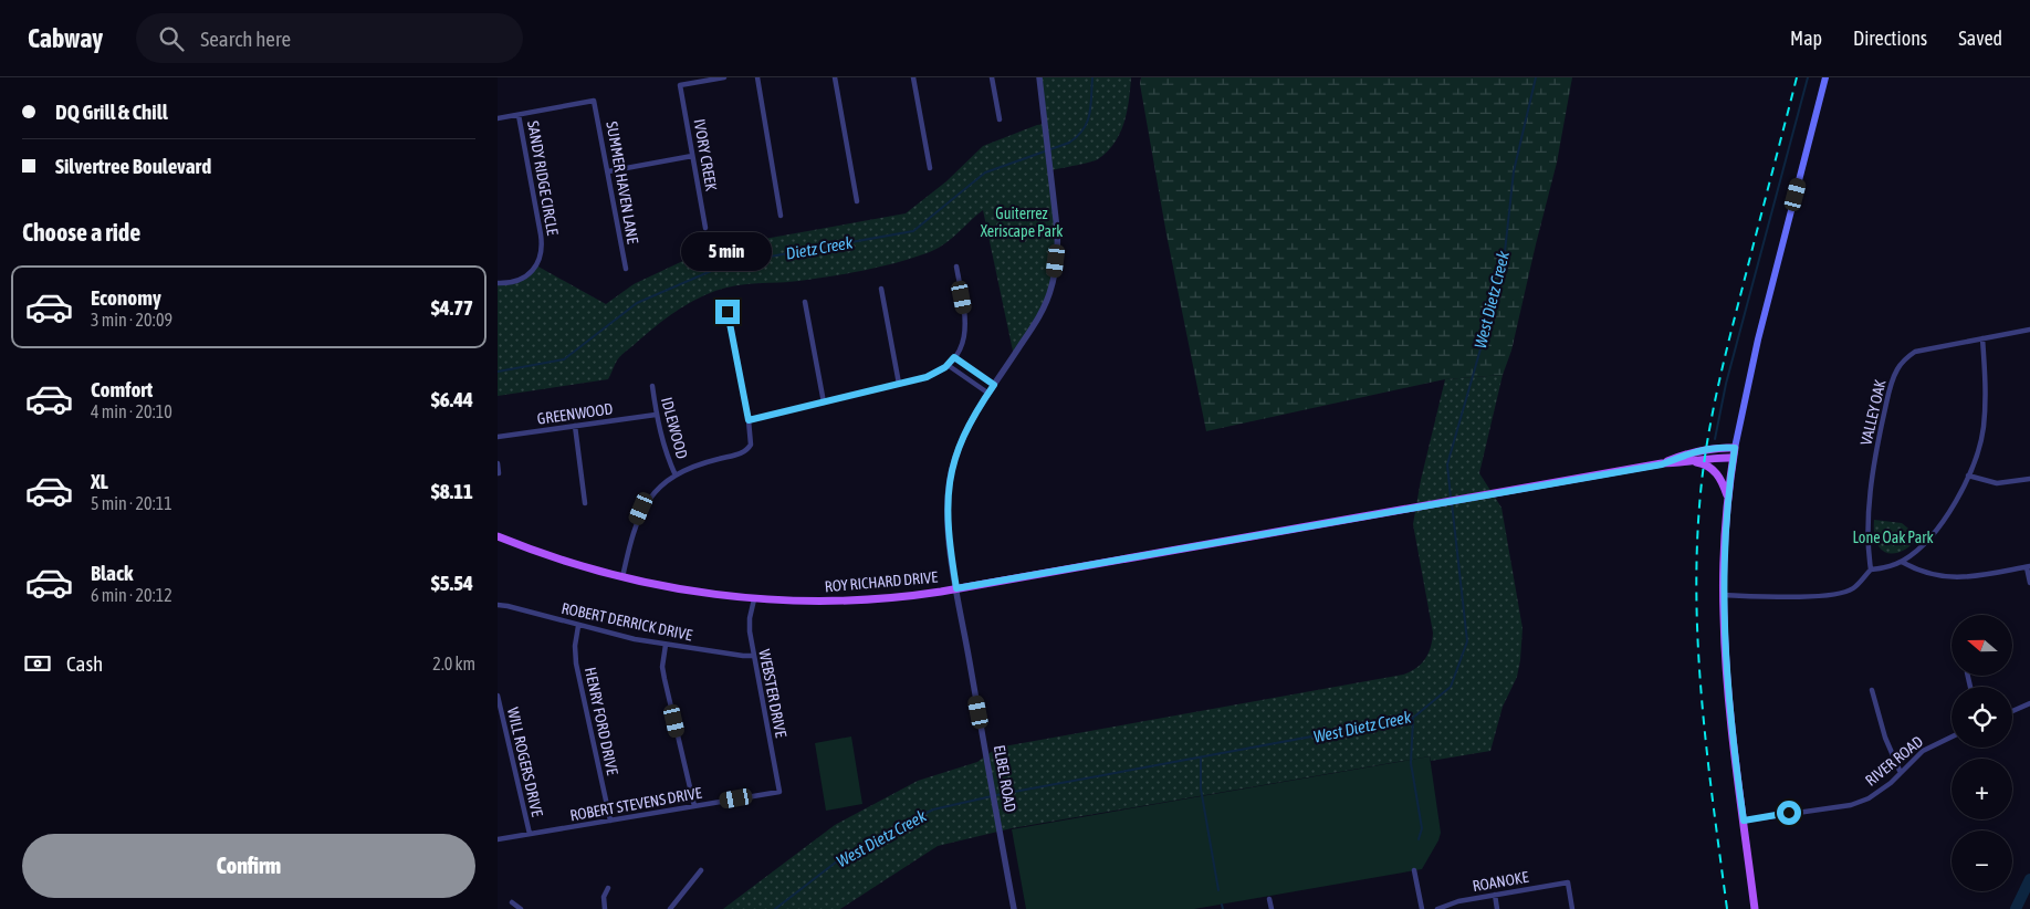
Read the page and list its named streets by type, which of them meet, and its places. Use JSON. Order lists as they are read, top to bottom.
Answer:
{
  "streets": {
    "main road": ["ROY RICHARD DRIVE"],
    "street": [
      "IVORY CREEK",
      "SANDY RIDGE CIRCLE",
      "SUMMER HAVEN LANE",
      "VALLEY OAK",
      "GREENWOOD",
      "IDLEWOOD",
      "ROBERT DERRICK DRIVE",
      "WEBSTER DRIVE",
      "HENRY FORD DRIVE",
      "RIVER ROAD",
      "WILL ROGERS DRIVE",
      "ELBEL ROAD",
      "ROBERT STEVENS DRIVE",
      "ROANOKE"
    ]
  },
  "crossings": [
    ["SANDY RIDGE CIRCLE", "SUMMER HAVEN LANE"],
    ["GREENWOOD", "IDLEWOOD"],
    ["ROY RICHARD DRIVE", "WEBSTER DRIVE"],
    ["ROY RICHARD DRIVE", "ELBEL ROAD"],
    ["ROBERT DERRICK DRIVE", "WEBSTER DRIVE"],
    ["ROBERT DERRICK DRIVE", "HENRY FORD DRIVE"],
    ["WEBSTER DRIVE", "ROBERT STEVENS DRIVE"],
    ["HENRY FORD DRIVE", "ROBERT STEVENS DRIVE"],
    ["WILL ROGERS DRIVE", "ROBERT STEVENS DRIVE"]
  ],
  "water": ["Dietz Creek", "West Dietz Creek"],
  "parks": ["Guiterrez Xeriscape Park", "Lone Oak Park"],
  "north": "left",
  "page": {
    "header": "Cabway",
    "search": "Search here",
    "nav": ["Map", "Directions", "Saved"],
    "banner": ["DQ Grill & Chill", "Silvertree Boulevard"],
    "heading": "Choose a ride",
    "bubble": "5 min",
    "list": [
      {
        "name": "Economy",
        "note": "3 min · 20:09",
        "value": "$4.77"
      },
      {
        "name": "Comfort",
        "note": "4 min · 20:10",
        "value": "$6.44"
      },
      {
        "name": "XL",
        "note": "5 min · 20:11",
        "value": "$8.11"
      },
      {
        "name": "Black",
        "note": "6 min · 20:12",
        "value": "$5.54"
      }
    ],
    "map_buttons": ["+", "−"],
    "pay": ["Cash", "2.0 km"],
    "buttons": "Confirm"
  }
}
